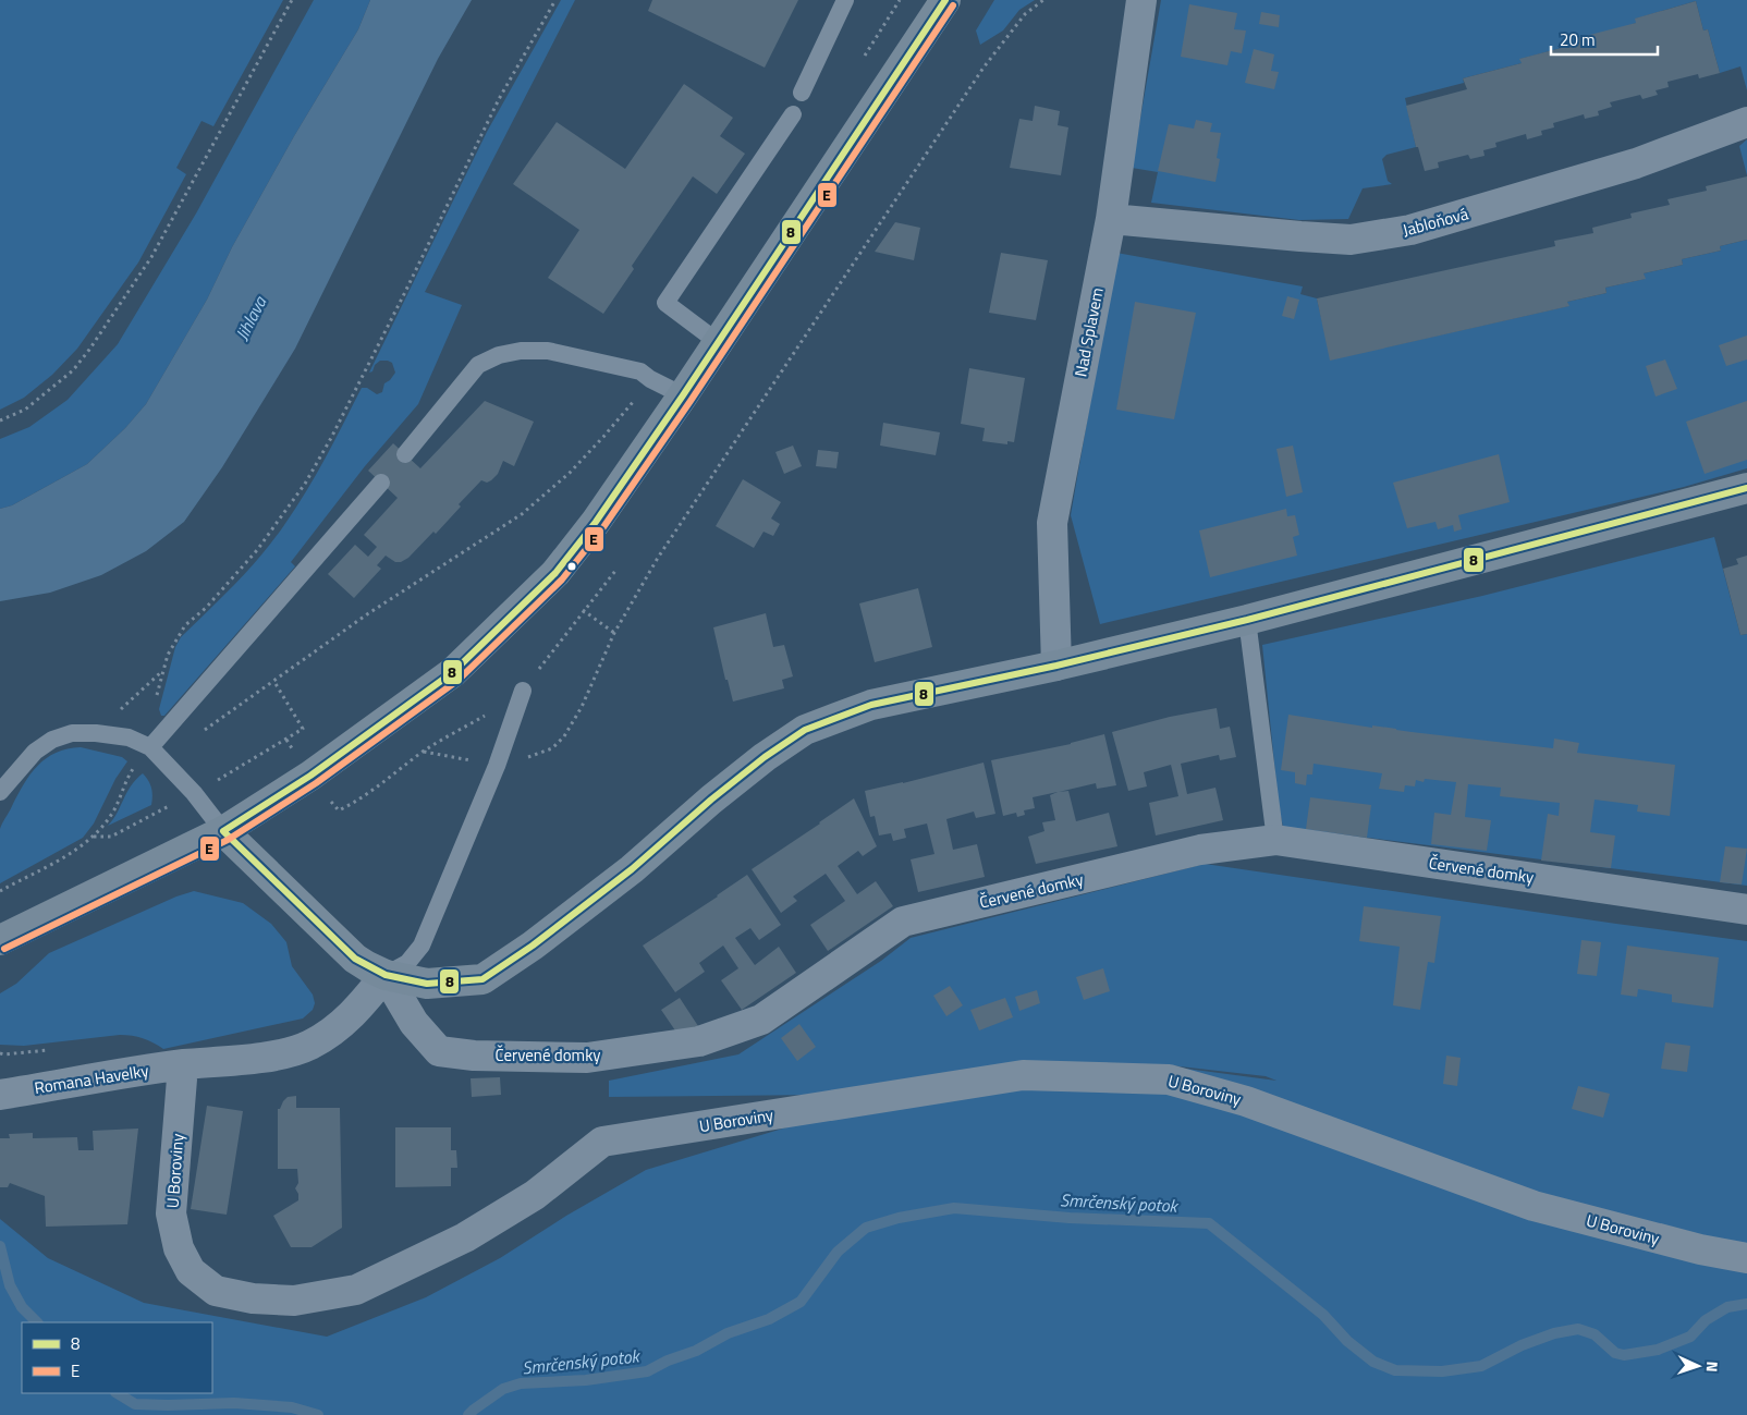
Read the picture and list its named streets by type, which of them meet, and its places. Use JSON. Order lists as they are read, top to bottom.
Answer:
{
  "streets": {
    "street": [
      "Jabloňová",
      "Nad Splavem",
      "Červené domky",
      "Romana Havelky",
      "U Boroviny"
    ]
  },
  "crossings": [
    ["Jabloňová", "Nad Splavem"],
    ["Romana Havelky", "U Boroviny"]
  ],
  "water": ["Jihlava", "Smrčenský potok"],
  "lines": ["transit line 8", "transit line E"],
  "legend": ["8", "E"],
  "scale_bar": "20 m",
  "north": "right"
}
